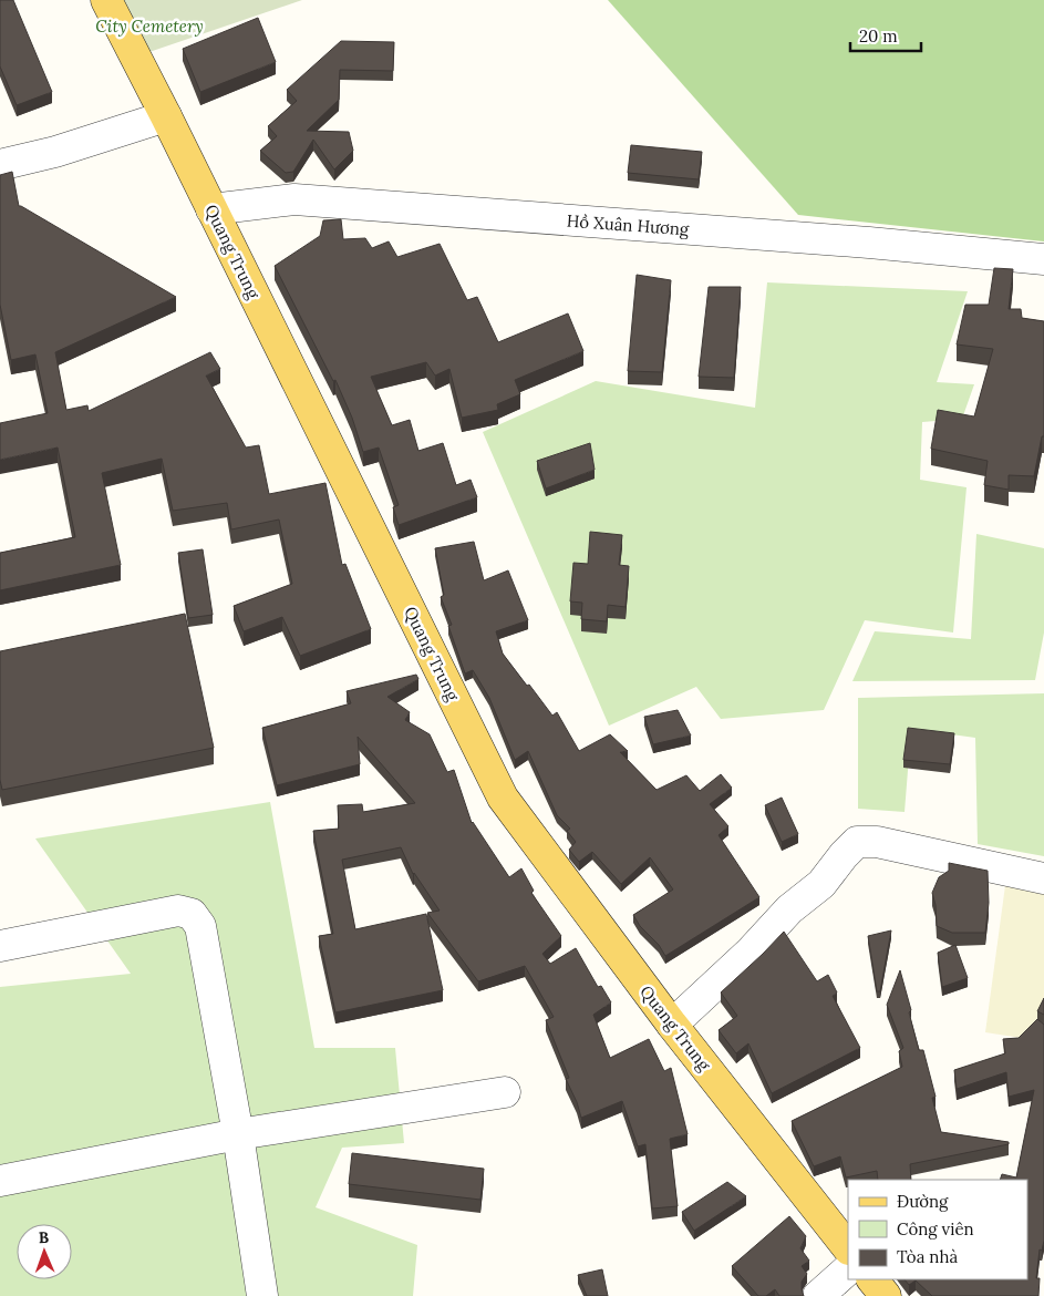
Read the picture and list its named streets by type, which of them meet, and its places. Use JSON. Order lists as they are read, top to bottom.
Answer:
{
  "streets": {
    "main road": ["Quang Trung"],
    "street": ["Hồ Xuân Hương"]
  },
  "crossings": [
    ["Hồ Xuân Hương", "Quang Trung"]
  ],
  "parks": ["City Cemetery"],
  "legend": ["Đường", "Công viên", "Tòa nhà"],
  "scale_bar": "20 m",
  "north": "top"
}
